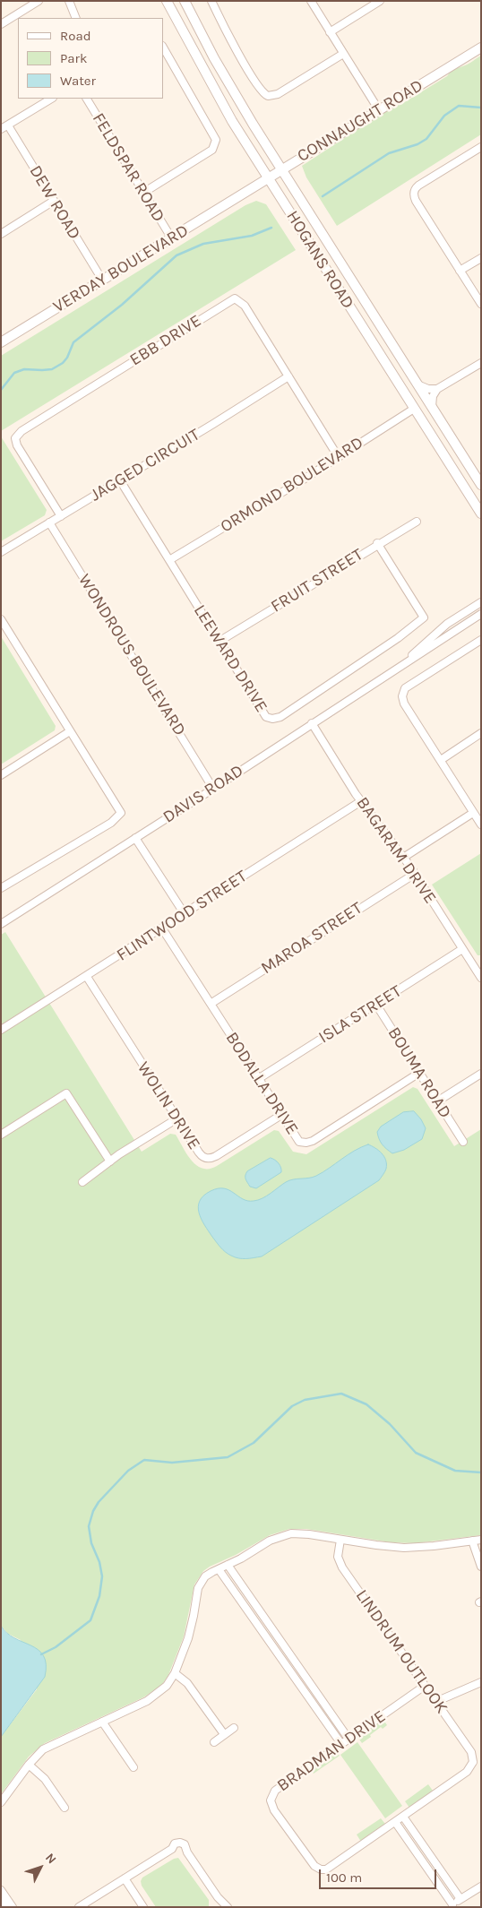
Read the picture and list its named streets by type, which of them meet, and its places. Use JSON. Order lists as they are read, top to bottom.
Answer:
{
  "streets": {
    "street": [
      "CONNAUGHT ROAD",
      "FELDSPAR ROAD",
      "DEW ROAD",
      "HOGANS ROAD",
      "VERDAY BOULEVARD",
      "EBB DRIVE",
      "JAGGED CIRCUIT",
      "ORMOND BOULEVARD",
      "FRUIT STREET",
      "WONDROUS BOULEVARD",
      "LEEWARD DRIVE",
      "DAVIS ROAD",
      "BAGARAM DRIVE",
      "FLINTWOOD STREET",
      "MAROA STREET",
      "ISLA STREET",
      "BOUMA ROAD",
      "BODALLA DRIVE",
      "WOLIN DRIVE",
      "LINDRUM OUTLOOK",
      "BRADMAN DRIVE"
    ]
  },
  "crossings": [
    ["CONNAUGHT ROAD", "HOGANS ROAD"],
    ["CONNAUGHT ROAD", "VERDAY BOULEVARD"],
    ["FELDSPAR ROAD", "VERDAY BOULEVARD"],
    ["DEW ROAD", "VERDAY BOULEVARD"],
    ["HOGANS ROAD", "ORMOND BOULEVARD"],
    ["EBB DRIVE", "JAGGED CIRCUIT"],
    ["EBB DRIVE", "ORMOND BOULEVARD"],
    ["JAGGED CIRCUIT", "WONDROUS BOULEVARD"],
    ["JAGGED CIRCUIT", "LEEWARD DRIVE"],
    ["ORMOND BOULEVARD", "LEEWARD DRIVE"],
    ["FRUIT STREET", "LEEWARD DRIVE"],
    ["WONDROUS BOULEVARD", "DAVIS ROAD"],
    ["DAVIS ROAD", "BAGARAM DRIVE"],
    ["BAGARAM DRIVE", "FLINTWOOD STREET"],
    ["BAGARAM DRIVE", "MAROA STREET"],
    ["BAGARAM DRIVE", "ISLA STREET"],
    ["FLINTWOOD STREET", "BODALLA DRIVE"],
    ["FLINTWOOD STREET", "WOLIN DRIVE"],
    ["MAROA STREET", "BODALLA DRIVE"],
    ["ISLA STREET", "BOUMA ROAD"],
    ["ISLA STREET", "BODALLA DRIVE"],
    ["BOUMA ROAD", "BODALLA DRIVE"],
    ["BODALLA DRIVE", "WOLIN DRIVE"],
    ["LINDRUM OUTLOOK", "BRADMAN DRIVE"]
  ],
  "legend": ["Road", "Park", "Water"],
  "scale_bar": "100 m",
  "north": "top right"
}
